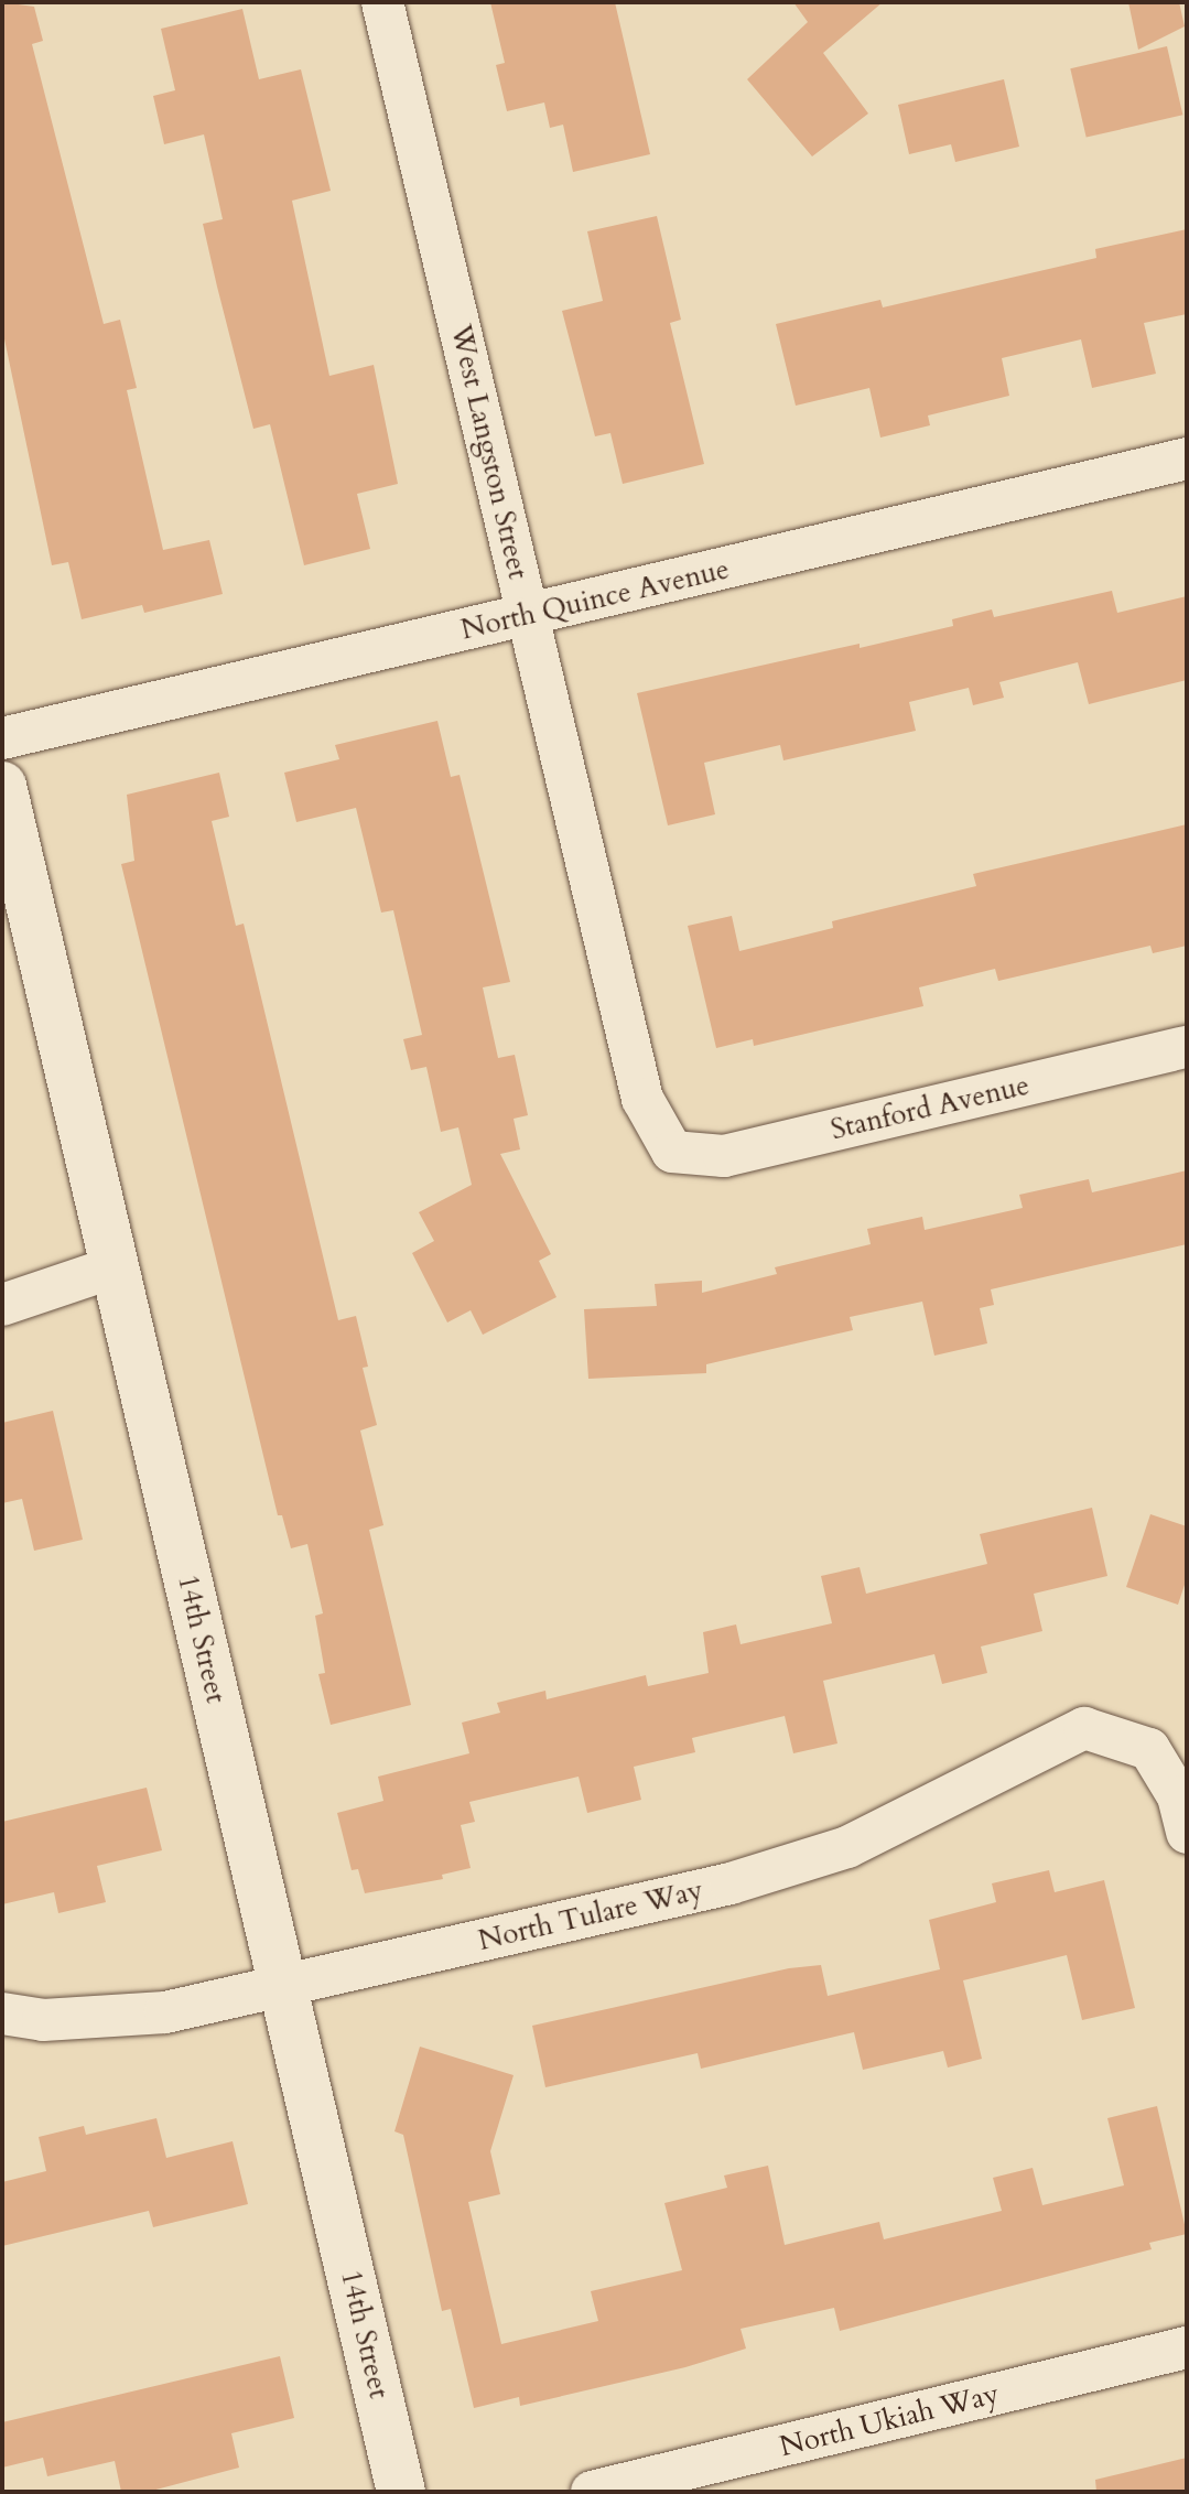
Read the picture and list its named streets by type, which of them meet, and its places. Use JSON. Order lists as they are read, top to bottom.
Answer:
{
  "streets": {
    "street": [
      "West Langston Street",
      "North Quince Avenue",
      "Stanford Avenue",
      "14th Street",
      "North Tulare Way",
      "North Ukiah Way"
    ]
  },
  "crossings": [
    ["West Langston Street", "North Quince Avenue"],
    ["West Langston Street", "Stanford Avenue"],
    ["14th Street", "North Tulare Way"]
  ]
}
